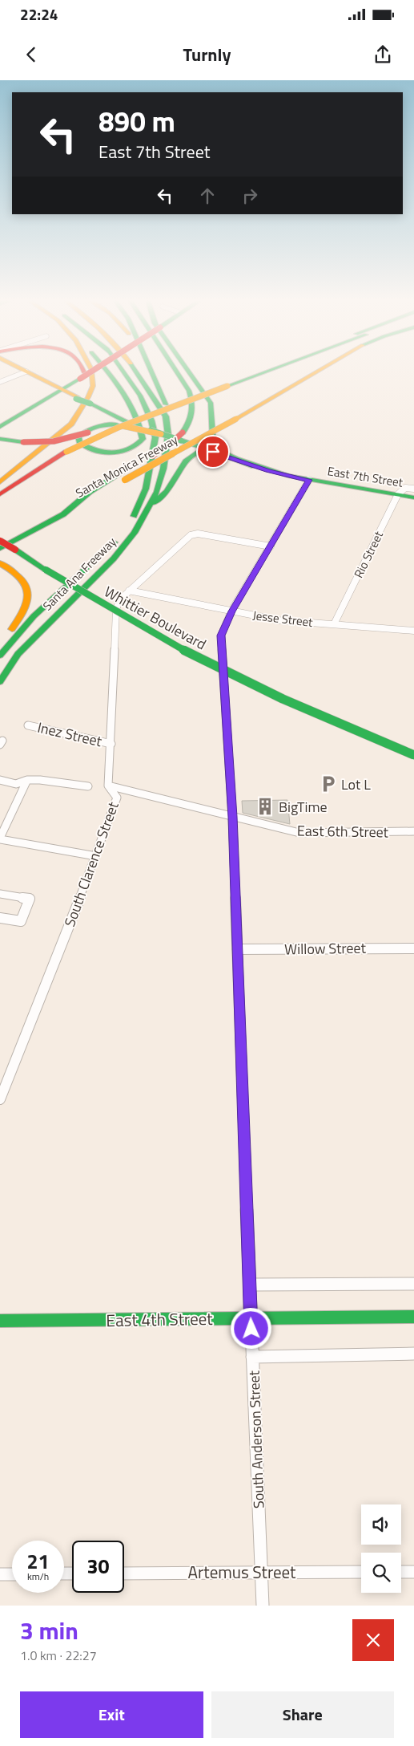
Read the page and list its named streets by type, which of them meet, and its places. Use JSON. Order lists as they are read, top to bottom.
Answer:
{
  "streets": {
    "main road": [
      "Santa Monica Freeway",
      "East 7th Street",
      "Santa Ana Freeway",
      "Whittier Boulevard",
      "East 4th Street"
    ],
    "street": [
      "Rio Street",
      "Jesse Street",
      "Inez Street",
      "East 6th Street",
      "South Clarence Street",
      "Willow Street",
      "South Anderson Street",
      "Artemus Street"
    ]
  },
  "crossings": [
    ["East 7th Street", "Rio Street"],
    ["East 7th Street", "South Anderson Street"],
    ["Rio Street", "Jesse Street"],
    ["Jesse Street", "South Clarence Street"],
    ["Jesse Street", "South Anderson Street"],
    ["Inez Street", "South Clarence Street"],
    ["East 6th Street", "South Clarence Street"],
    ["East 6th Street", "South Anderson Street"],
    ["South Clarence Street", "South Anderson Street"],
    ["Willow Street", "South Anderson Street"],
    ["East 4th Street", "South Anderson Street"],
    ["South Anderson Street", "Artemus Street"]
  ],
  "places": {
    "parking": ["Lot L"],
    "building": ["BigTime"]
  },
  "page": {
    "status": "22:24",
    "header": "Turnly",
    "turn": ["890 m", "East 7th Street"],
    "speed": "21 km/h",
    "limit": "30",
    "heading": ["3 min", "1.0 km · 22:27"],
    "buttons": ["Exit", "Share"]
  }
}
